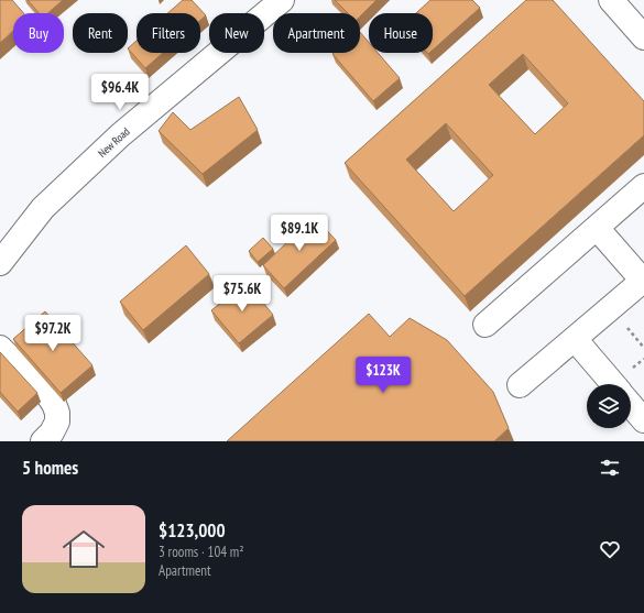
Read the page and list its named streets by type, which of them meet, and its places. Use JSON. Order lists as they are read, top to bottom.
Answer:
{
  "streets": {
    "street": ["New Road"]
  },
  "page": {
    "chip": [
      "Buy",
      "Rent",
      "Filters",
      "New",
      "Apartment",
      "House"
    ],
    "price": [
      "$96.4K",
      "$89.1K",
      "$75.6K",
      "$97.2K",
      "$123K"
    ],
    "heading": "5 homes",
    "list": [
      {
        "name": "$123,000",
        "note": "3 rooms · 104 m² · Apartment"
      }
    ]
  }
}
